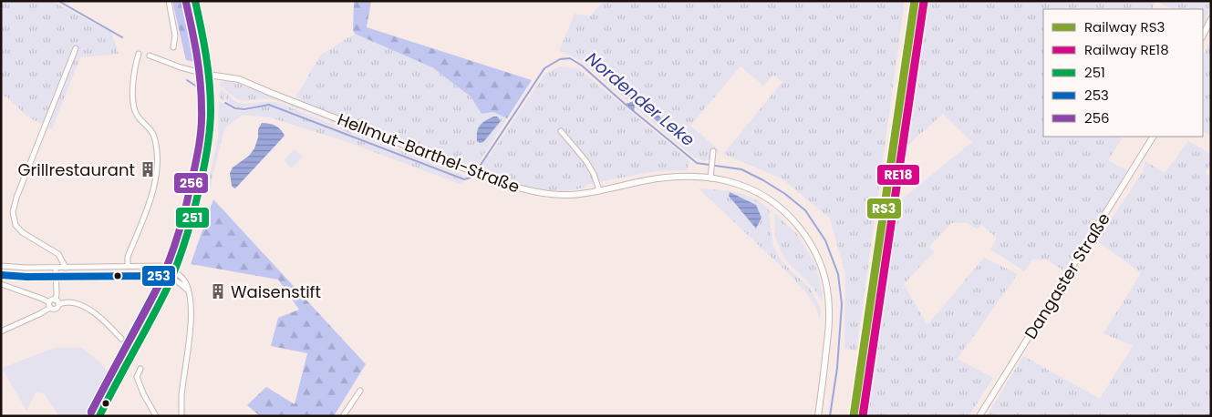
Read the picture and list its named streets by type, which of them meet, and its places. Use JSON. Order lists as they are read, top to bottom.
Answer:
{
  "streets": {
    "street": ["Hellmut-Barthel-Straße", "Dangaster Straße"]
  },
  "water": ["Nordender Leke"],
  "places": {
    "building": ["Grillrestaurant", "Waisenstift"]
  },
  "lines": [
    "rail line RS3",
    "transit line 251",
    "rail line RE18",
    "transit line 256",
    "transit line 253"
  ],
  "legend": [
    "Railway RS3",
    "Railway RE18",
    "251",
    "253",
    "256"
  ]
}
